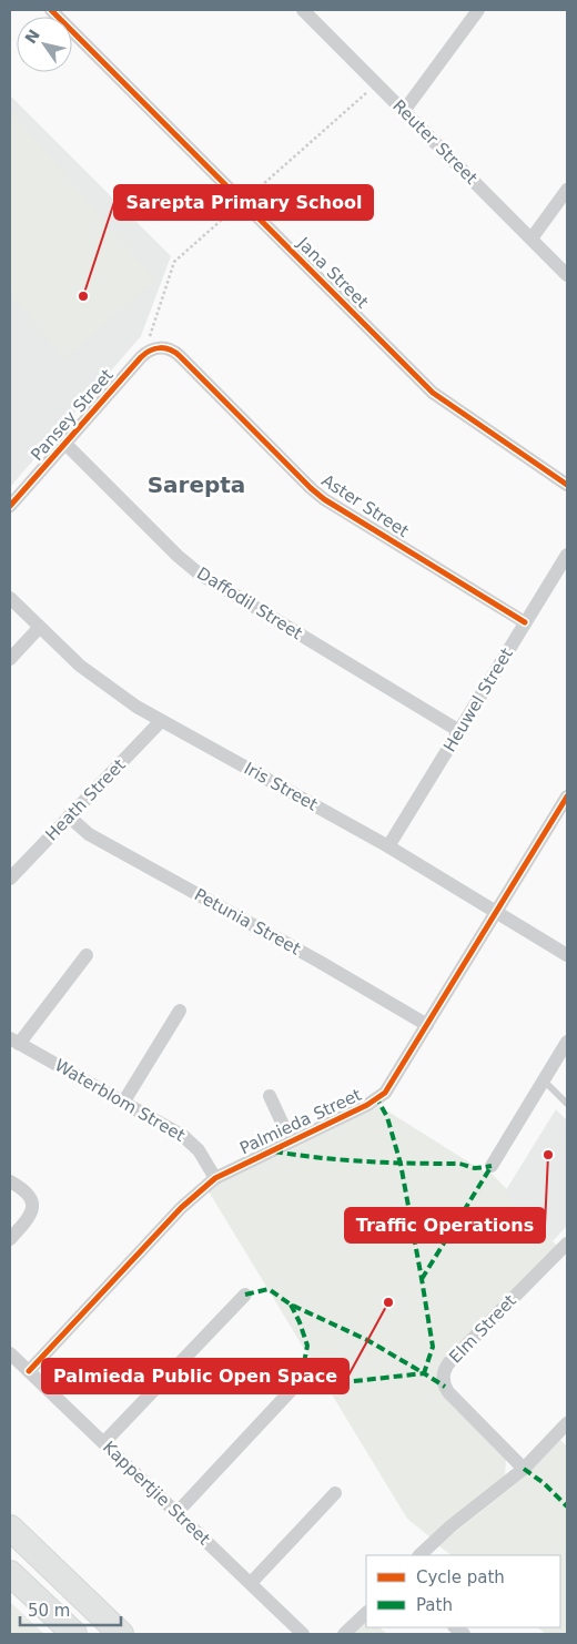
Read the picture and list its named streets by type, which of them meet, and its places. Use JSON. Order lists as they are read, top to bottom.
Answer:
{
  "streets": {
    "street": [
      "Reuter Street",
      "Jana Street",
      "Pansey Street",
      "Aster Street",
      "Daffodil Street",
      "Heuwel Street",
      "Iris Street",
      "Heath Street",
      "Petunia Street",
      "Waterblom Street",
      "Palmieda Street",
      "Elm Street",
      "Kappertjie Street"
    ]
  },
  "crossings": [
    ["Pansey Street", "Aster Street"],
    ["Pansey Street", "Daffodil Street"],
    ["Aster Street", "Heuwel Street"],
    ["Daffodil Street", "Heuwel Street"],
    ["Heuwel Street", "Iris Street"],
    ["Iris Street", "Heath Street"],
    ["Iris Street", "Palmieda Street"],
    ["Heath Street", "Petunia Street"],
    ["Petunia Street", "Palmieda Street"],
    ["Waterblom Street", "Palmieda Street"],
    ["Palmieda Street", "Kappertjie Street"]
  ],
  "districts": ["Sarepta"],
  "places": ["Sarepta Primary School", "Traffic Operations", "Palmieda Public Open Space"],
  "legend": ["Cycle path", "Path"],
  "scale_bar": "50 m",
  "north": "top left"
}
